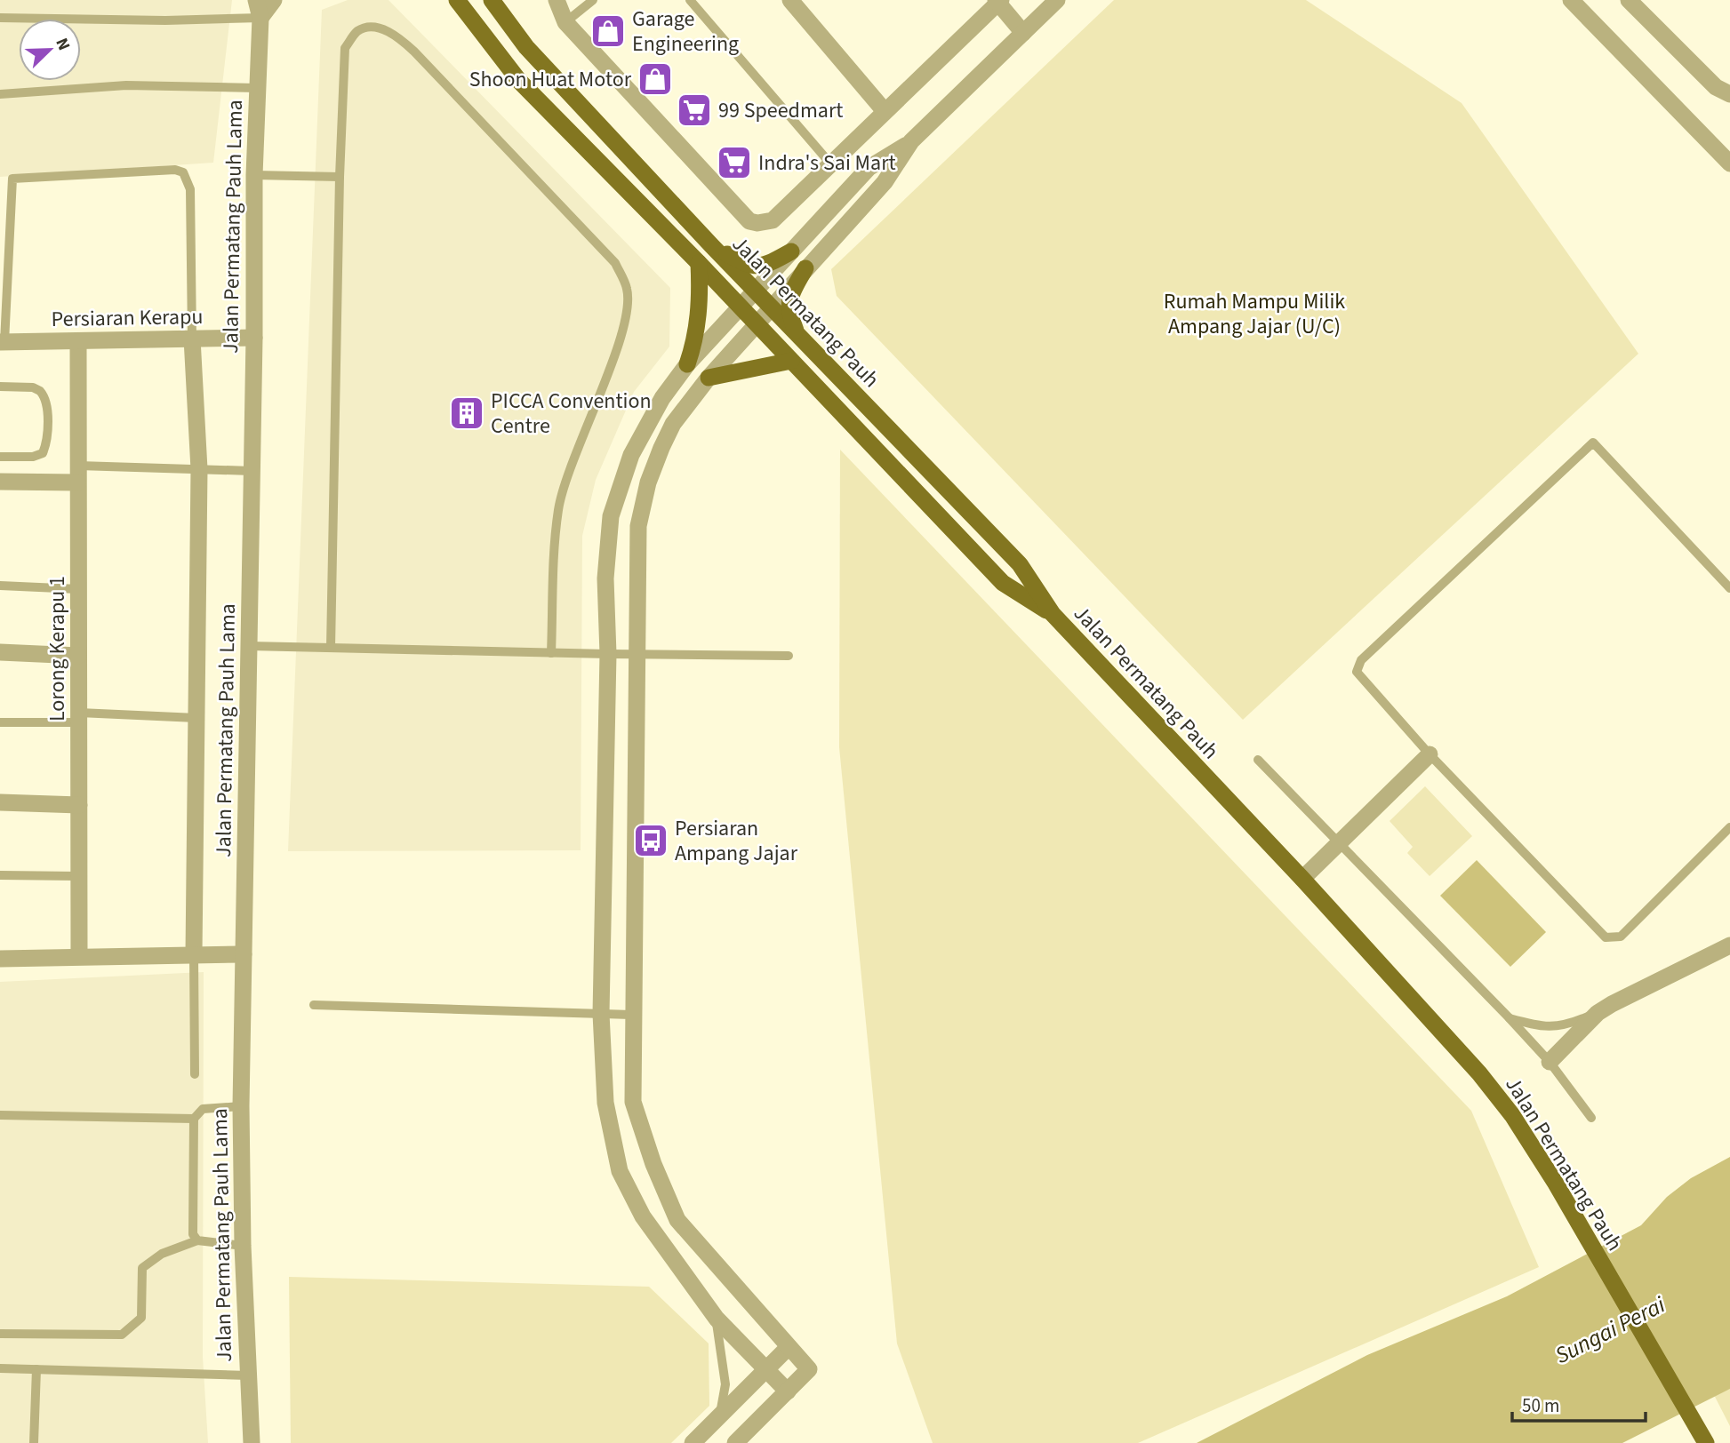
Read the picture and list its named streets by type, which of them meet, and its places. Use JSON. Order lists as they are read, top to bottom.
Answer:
{
  "streets": {
    "main road": ["Jalan Permatang Pauh"],
    "street": ["Jalan Permatang Pauh Lama", "Persiaran Kerapu", "Lorong Kerapu 1"]
  },
  "crossings": [
    ["Jalan Permatang Pauh Lama", "Persiaran Kerapu"],
    ["Persiaran Kerapu", "Lorong Kerapu 1"]
  ],
  "water": ["Sungai Perai"],
  "parks": ["Rumah Mampu Milik Ampang Jajar (U/C)"],
  "places": {
    "shop": ["Garage Engineering", "Shoon Huat Motor"],
    "supermarket": ["99 Speedmart", "Indra's Sai Mart"],
    "building": ["PICCA Convention Centre"],
    "bus stop": ["Persiaran Ampang Jajar"]
  },
  "scale_bar": "50 m",
  "north": "top right"
}
